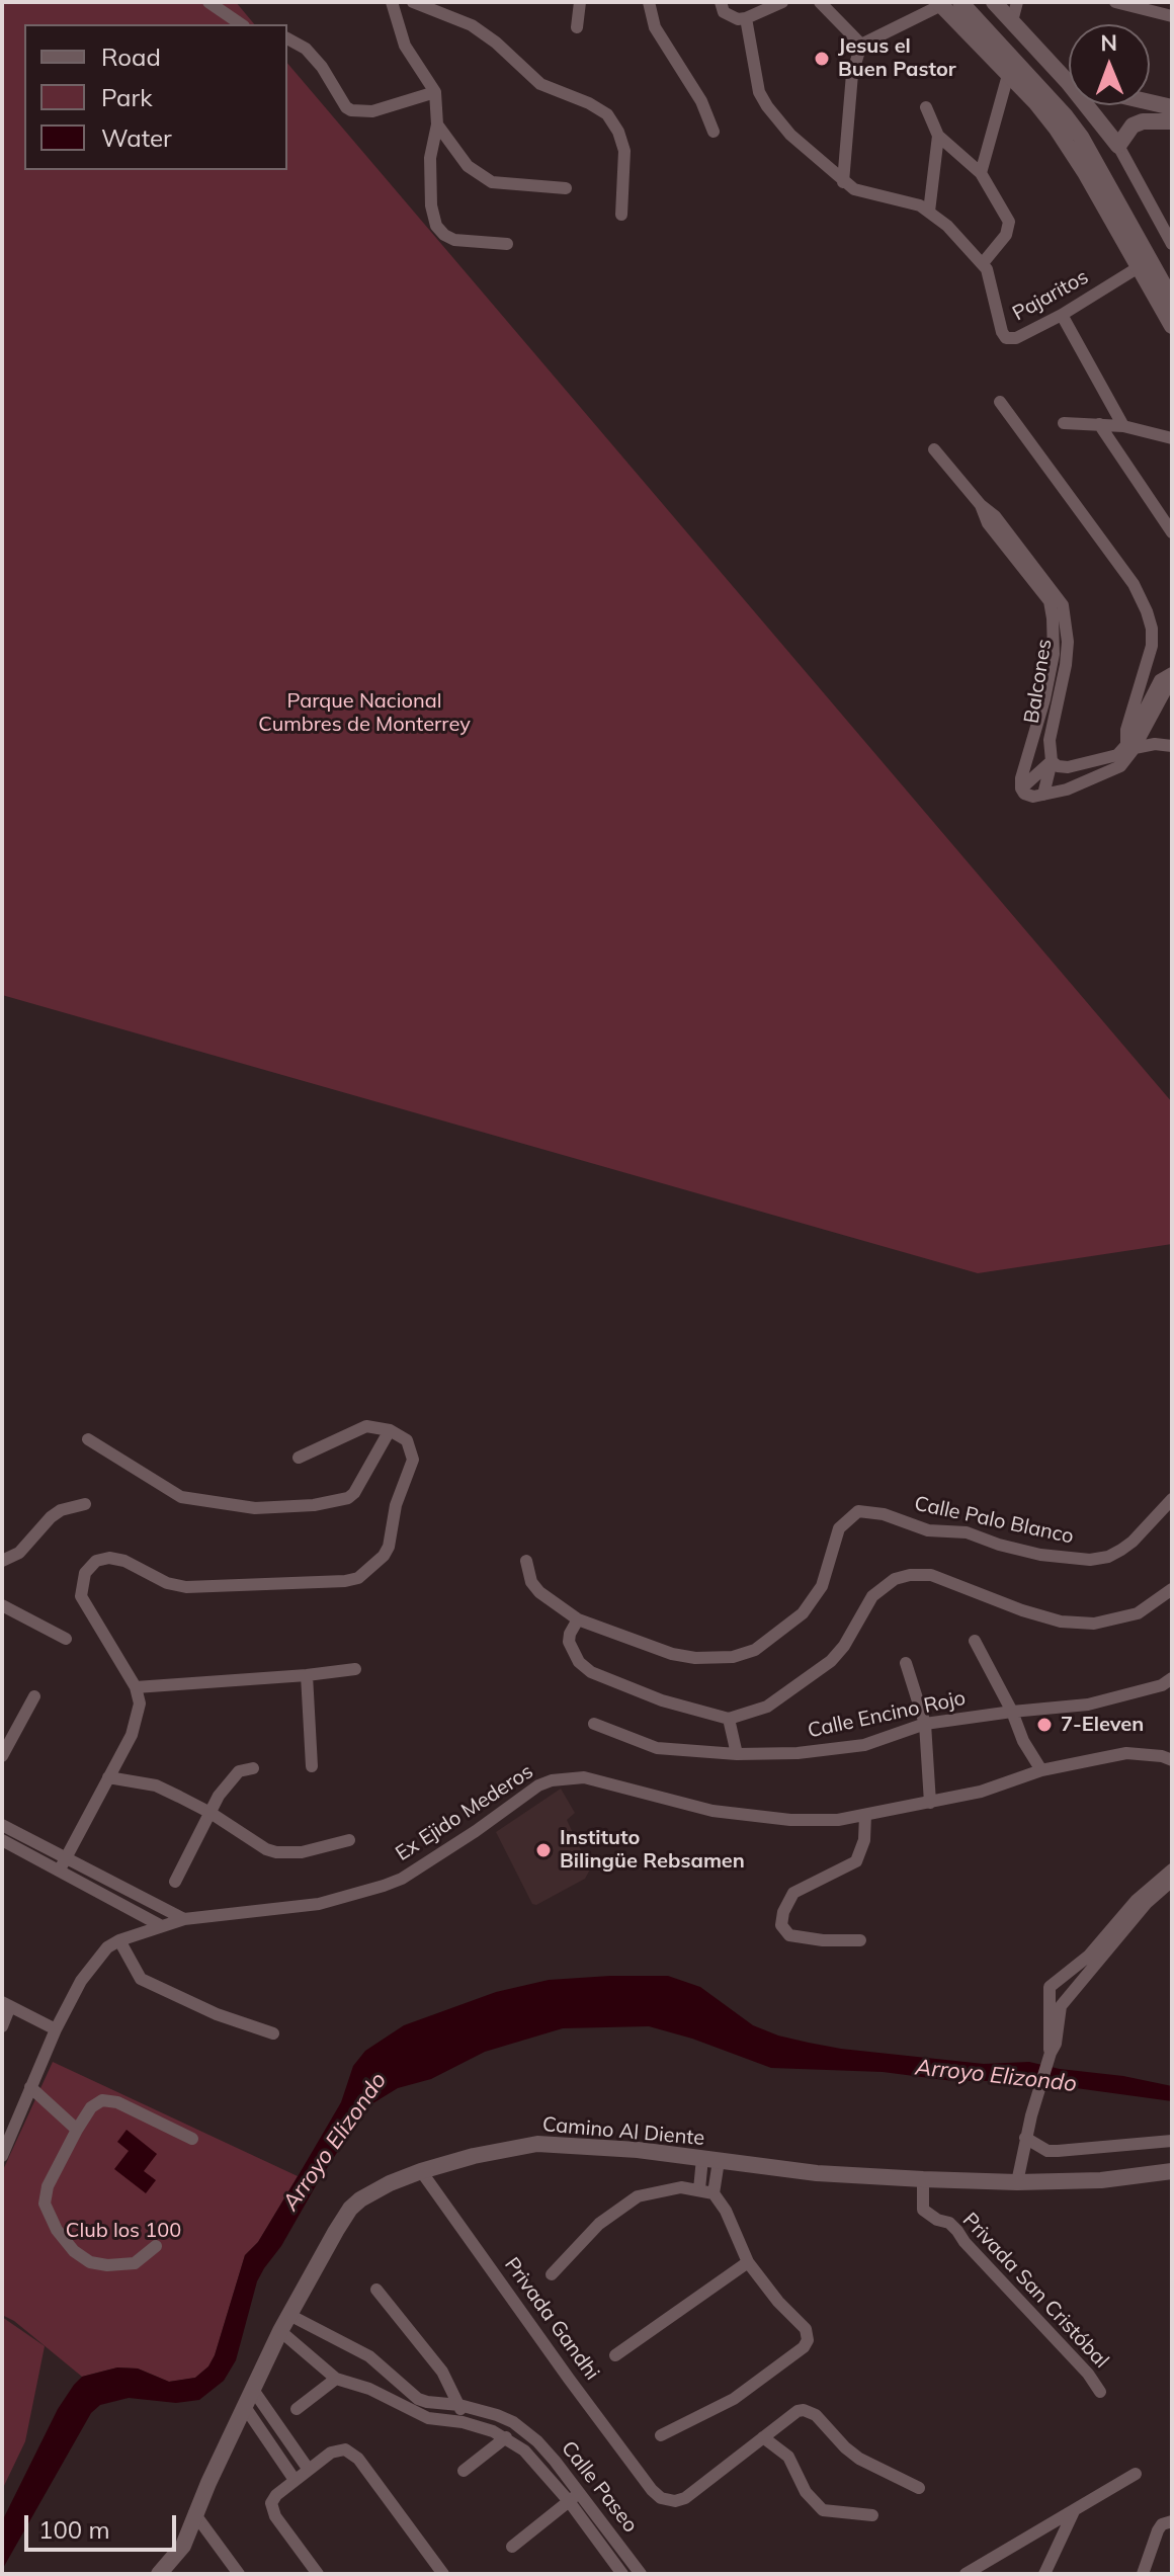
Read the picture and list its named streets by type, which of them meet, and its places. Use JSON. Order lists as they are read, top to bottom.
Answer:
{
  "streets": {
    "street": [
      "Pajaritos",
      "Balcones",
      "Calle Palo Blanco",
      "Calle Encino Rojo",
      "Ex Ejido Mederos",
      "Camino Al Diente",
      "Privada San Cristóbal",
      "Privada Gandhi",
      "Calle Paseo"
    ]
  },
  "crossings": [
    ["Camino Al Diente", "Privada San Cristóbal"],
    ["Camino Al Diente", "Privada Gandhi"],
    ["Camino Al Diente", "Calle Paseo"]
  ],
  "water": ["Arroyo Elizondo"],
  "parks": ["Parque Nacional Cumbres de Monterrey", "Club los 100"],
  "places": ["Jesus el Buen Pastor", "7-Eleven", "Instituto Bilingüe Rebsamen"],
  "legend": ["Road", "Park", "Water"],
  "scale_bar": "100 m",
  "north": "top"
}
